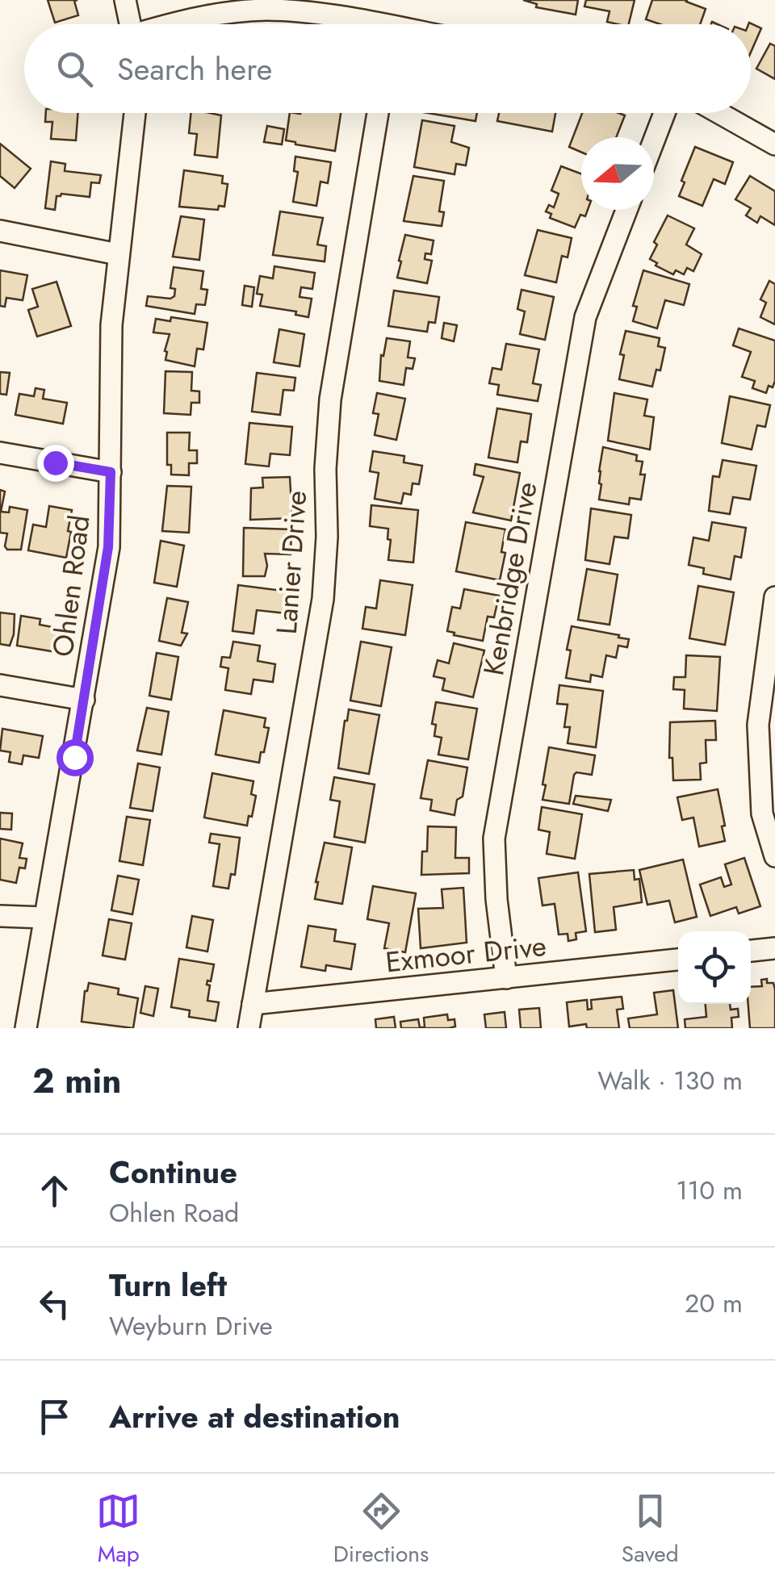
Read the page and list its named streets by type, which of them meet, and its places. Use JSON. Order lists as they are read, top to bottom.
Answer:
{
  "streets": {
    "street": [
      "Lanier Drive",
      "Kenbridge Drive",
      "Ohlen Road",
      "Exmoor Drive"
    ]
  },
  "crossings": [
    ["Lanier Drive", "Exmoor Drive"],
    ["Kenbridge Drive", "Exmoor Drive"]
  ],
  "north": "left",
  "page": {
    "search": "Search here",
    "heading": ["2 min", "Walk · 130 m"],
    "list": [
      ["Continue", "Ohlen Road", "110 m"],
      ["Turn left", "Weyburn Drive", "20 m"],
      "Arrive at destination"
    ],
    "nav": ["Map", "Directions", "Saved"]
  }
}
